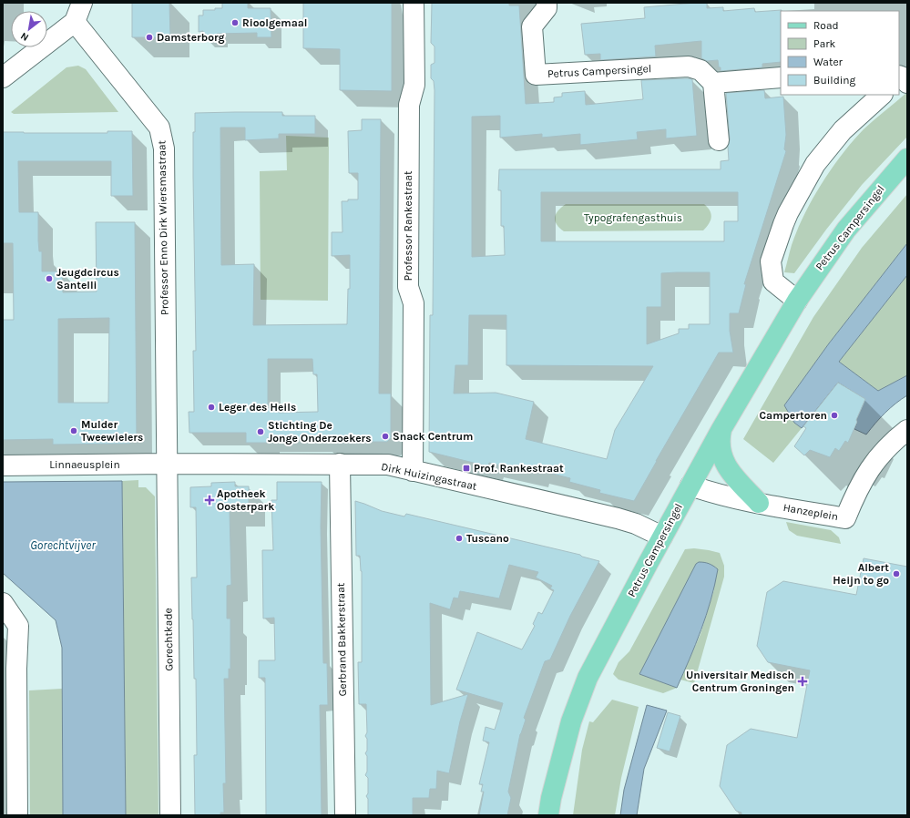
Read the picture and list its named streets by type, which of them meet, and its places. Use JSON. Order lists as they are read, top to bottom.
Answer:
{
  "streets": {
    "main road": ["Petrus Campersingel"],
    "street": [
      "Professor Rankestraat",
      "Professor Enno Dirk Wiersmastraat",
      "Linnaeusplein",
      "Dirk Huizingastraat",
      "Hanzeplein",
      "Gorechtkade",
      "Gerbrand Bakkerstraat"
    ]
  },
  "crossings": [
    ["Petrus Campersingel", "Dirk Huizingastraat"],
    ["Petrus Campersingel", "Hanzeplein"],
    ["Professor Rankestraat", "Dirk Huizingastraat"],
    ["Professor Enno Dirk Wiersmastraat", "Linnaeusplein"],
    ["Professor Enno Dirk Wiersmastraat", "Dirk Huizingastraat"],
    ["Professor Enno Dirk Wiersmastraat", "Gorechtkade"],
    ["Linnaeusplein", "Dirk Huizingastraat"],
    ["Linnaeusplein", "Gorechtkade"],
    ["Dirk Huizingastraat", "Gorechtkade"],
    ["Dirk Huizingastraat", "Gerbrand Bakkerstraat"]
  ],
  "water": ["Gorechtvijver"],
  "parks": ["Typografengasthuis"],
  "places": {
    "other": [
      "Rioolgemaal",
      "Damsterborg",
      "Jeugdcircus Santelli",
      "Leger des Heils",
      "Campertoren",
      "Mulder Tweewielers",
      "Stichting De Jonge Onderzoekers",
      "Snack Centrum",
      "Tuscano",
      "Albert Heijn to go"
    ],
    "transit": ["Prof. Rankestraat"],
    "health": ["Apotheek Oosterpark", "Universitair Medisch Centrum Groningen"]
  },
  "legend": [
    "Road",
    "Park",
    "Water",
    "Building"
  ],
  "north": "bottom left"
}
